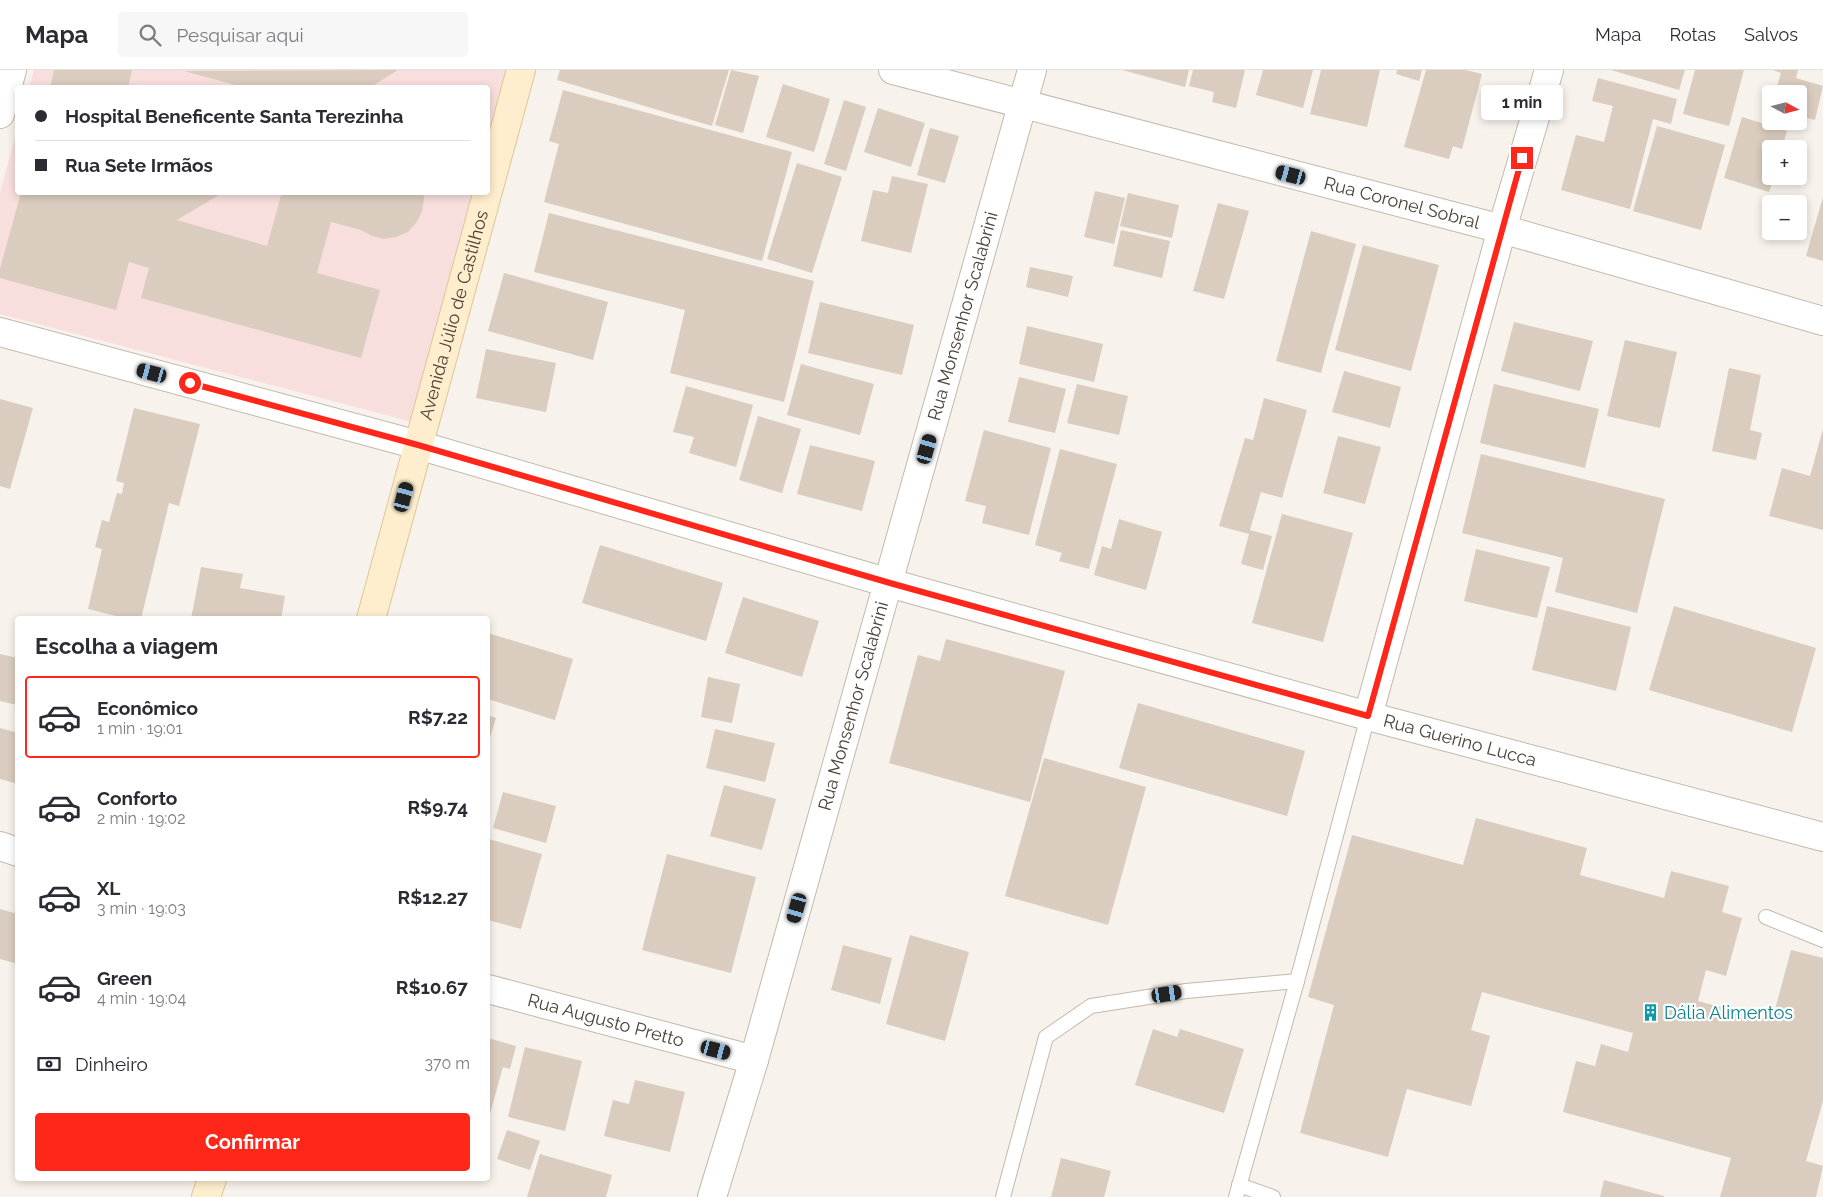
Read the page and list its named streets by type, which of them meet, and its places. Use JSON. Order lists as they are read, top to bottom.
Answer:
{
  "streets": {
    "street": [
      "Rua Coronel Sobral",
      "Avenida Júlio de Castilhos",
      "Rua Monsenhor Scalabrini",
      "Rua Guerino Lucca",
      "Rua Augusto Pretto"
    ]
  },
  "crossings": [
    ["Rua Coronel Sobral", "Rua Monsenhor Scalabrini"],
    ["Avenida Júlio de Castilhos", "Rua Guerino Lucca"],
    ["Rua Monsenhor Scalabrini", "Rua Guerino Lucca"],
    ["Rua Monsenhor Scalabrini", "Rua Augusto Pretto"]
  ],
  "places": {
    "building": ["Dália Alimentos"]
  },
  "north": "right",
  "page": {
    "header": "Mapa",
    "search": "Pesquisar aqui",
    "nav": ["Mapa", "Rotas", "Salvos"],
    "map_buttons": ["+", "−"],
    "bubble": "1 min",
    "banner": ["Hospital Beneficente Santa Terezinha", "Rua Sete Irmãos"],
    "heading": "Escolha a viagem",
    "list": [
      {
        "name": "Econômico",
        "note": "1 min · 19:01",
        "value": "R$7.22"
      },
      {
        "name": "Conforto",
        "note": "2 min · 19:02",
        "value": "R$9.74"
      },
      {
        "name": "XL",
        "note": "3 min · 19:03",
        "value": "R$12.27"
      },
      {
        "name": "Green",
        "note": "4 min · 19:04",
        "value": "R$10.67"
      }
    ],
    "pay": ["Dinheiro", "370 m"],
    "buttons": "Confirmar"
  }
}
